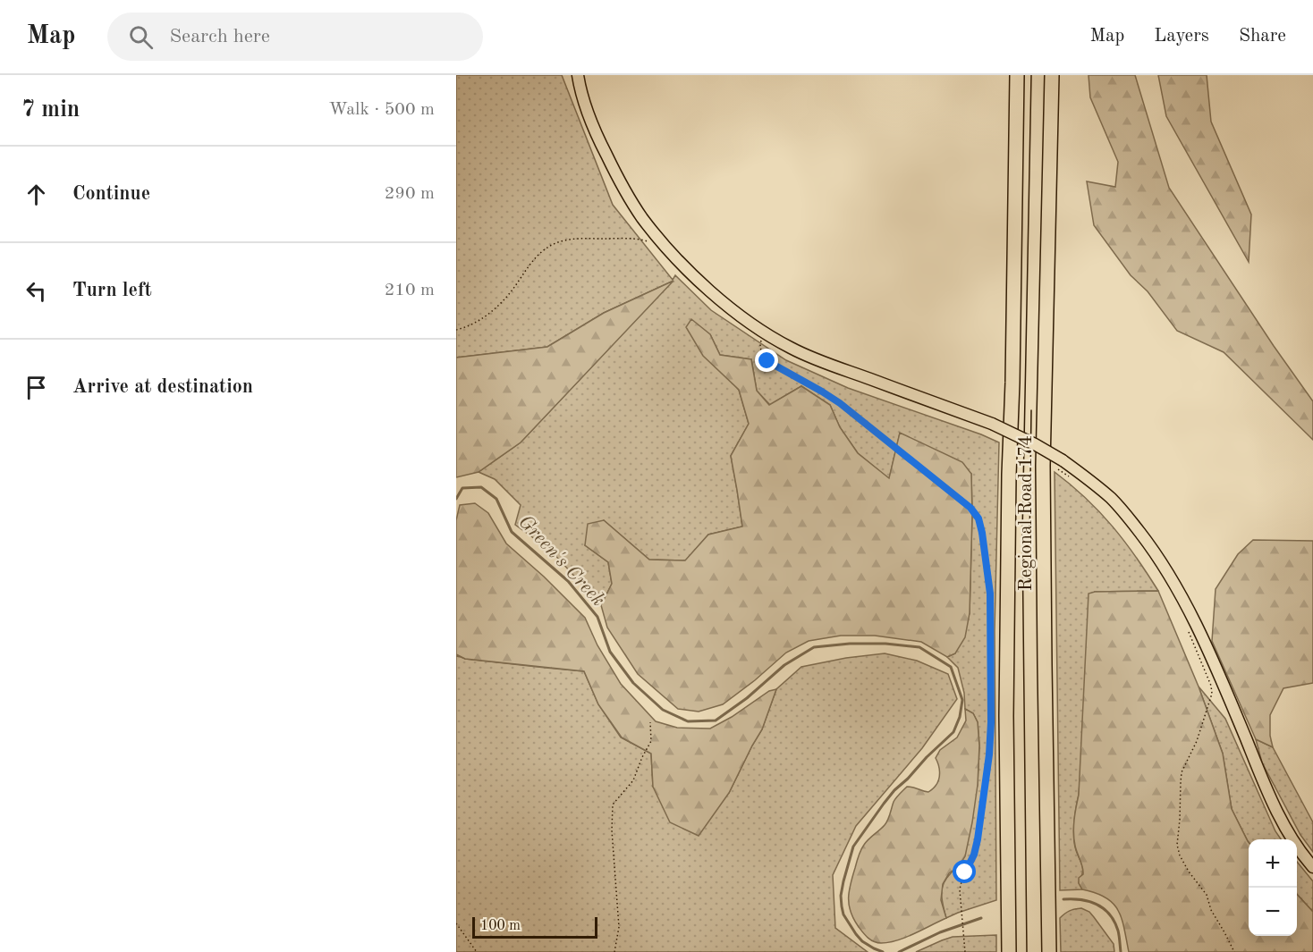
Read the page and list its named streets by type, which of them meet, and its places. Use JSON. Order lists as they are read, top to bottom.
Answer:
{
  "streets": {
    "highway": ["Regional Road 174"]
  },
  "water": ["Green's Creek"],
  "scale_bar": "100 m",
  "page": {
    "header": "Map",
    "search": "Search here",
    "nav": ["Map", "Layers", "Share"],
    "heading": ["7 min", "Walk · 500 m"],
    "list": [
      ["Continue", "290 m"],
      ["Turn left", "210 m"],
      "Arrive at destination"
    ],
    "map_buttons": ["+", "−"],
    "scale": "100 m"
  }
}
